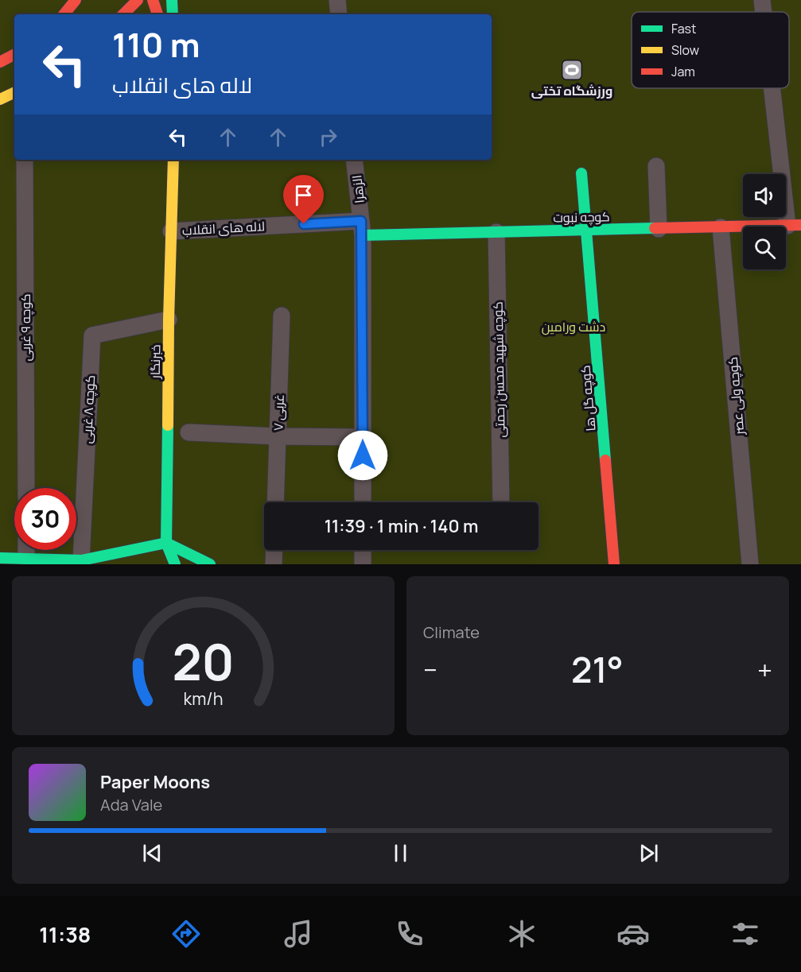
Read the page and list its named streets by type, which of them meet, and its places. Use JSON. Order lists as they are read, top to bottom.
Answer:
{
  "streets": {
    "street": [
      "الزهرا",
      "کوچه نبوت",
      "لاله های انقلاب",
      "کوچه ۹ غربی",
      "خبرنگار",
      "کوچه شهید محسن رحمتی",
      "کوچه ولی عصر",
      "کوچه گل ها",
      "کوچه ۸ غربی",
      "۷ غربی"
    ]
  },
  "crossings": [
    ["الزهرا", "کوچه نبوت"],
    ["الزهرا", "لاله های انقلاب"],
    ["کوچه نبوت", "لاله های انقلاب"],
    ["کوچه نبوت", "کوچه شهید محسن رحمتی"],
    ["کوچه نبوت", "کوچه ولی عصر"],
    ["کوچه نبوت", "کوچه گل ها"],
    ["لاله های انقلاب", "خبرنگار"],
    ["خبرنگار", "کوچه ۸ غربی"]
  ],
  "parks": ["دشت ورامین"],
  "places": {
    "sports": ["ورزشگاه تختی"]
  },
  "legend": ["Fast", "Slow", "Jam"],
  "page": {
    "turn": ["110 m", "لاله های انقلاب"],
    "limit": "30",
    "trip": "11:39 · 1 min · 140 m",
    "tile": "Climate",
    "heat": ["−", "21°", "+"],
    "song": ["Paper Moons", "Ada Vale"],
    "tabs": "11:38",
    "gauge": ["20", "km/h"]
  }
}
